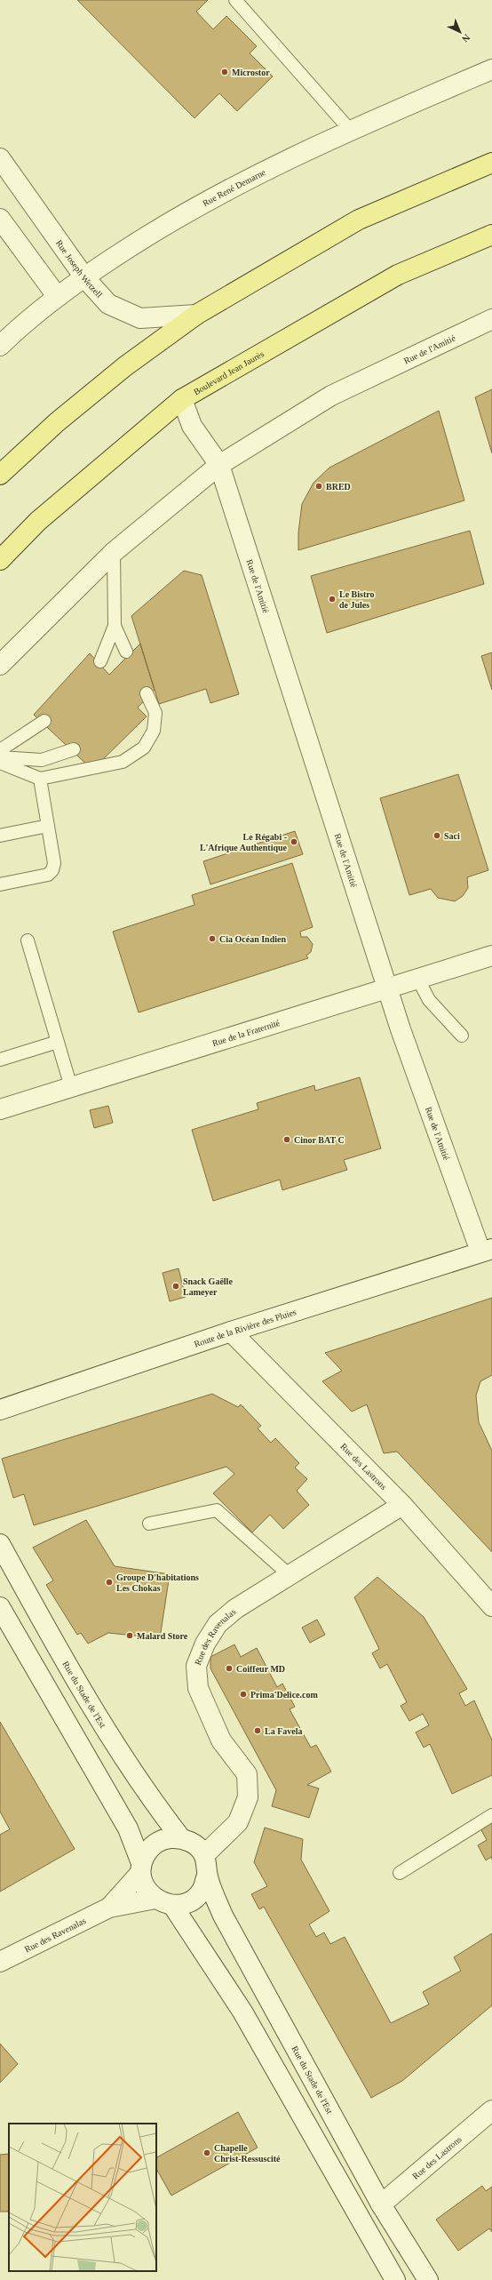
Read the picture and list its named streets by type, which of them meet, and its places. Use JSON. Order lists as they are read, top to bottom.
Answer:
{
  "streets": {
    "main road": ["Boulevard Jean Jaurès"],
    "street": [
      "Rue René Demarne",
      "Rue Joseph Wetzell",
      "Rue de l'Amitié",
      "Rue de la Fraternité",
      "Route de la Rivière des Pluies",
      "Rue des Lastrons",
      "Rue des Ravenalas",
      "Rue du Stade de l'Est"
    ]
  },
  "crossings": [
    ["Rue René Demarne", "Rue Joseph Wetzell"],
    ["Rue de l'Amitié", "Boulevard Jean Jaurès"],
    ["Rue de l'Amitié", "Rue de la Fraternité"],
    ["Rue de l'Amitié", "Route de la Rivière des Pluies"],
    ["Route de la Rivière des Pluies", "Rue des Lastrons"],
    ["Rue des Lastrons", "Rue des Ravenalas"],
    ["Rue des Lastrons", "Rue du Stade de l'Est"],
    ["Rue des Ravenalas", "Rue du Stade de l'Est"]
  ],
  "places": [
    "Microstor",
    "BRED",
    "Le Bistro de Jules",
    "Saci",
    "Le Régabi - L'Afrique Authentique",
    "Cia Océan Indien",
    "Cinor BAT C",
    "Snack Gaëlle Lameyer",
    "Groupe D'habitations Les Chokas",
    "Malard Store",
    "Coiffeur MD",
    "Prima'Delice.com",
    "La Favela",
    "Chapelle Christ-Ressuscité"
  ],
  "north": "bottom right"
}
